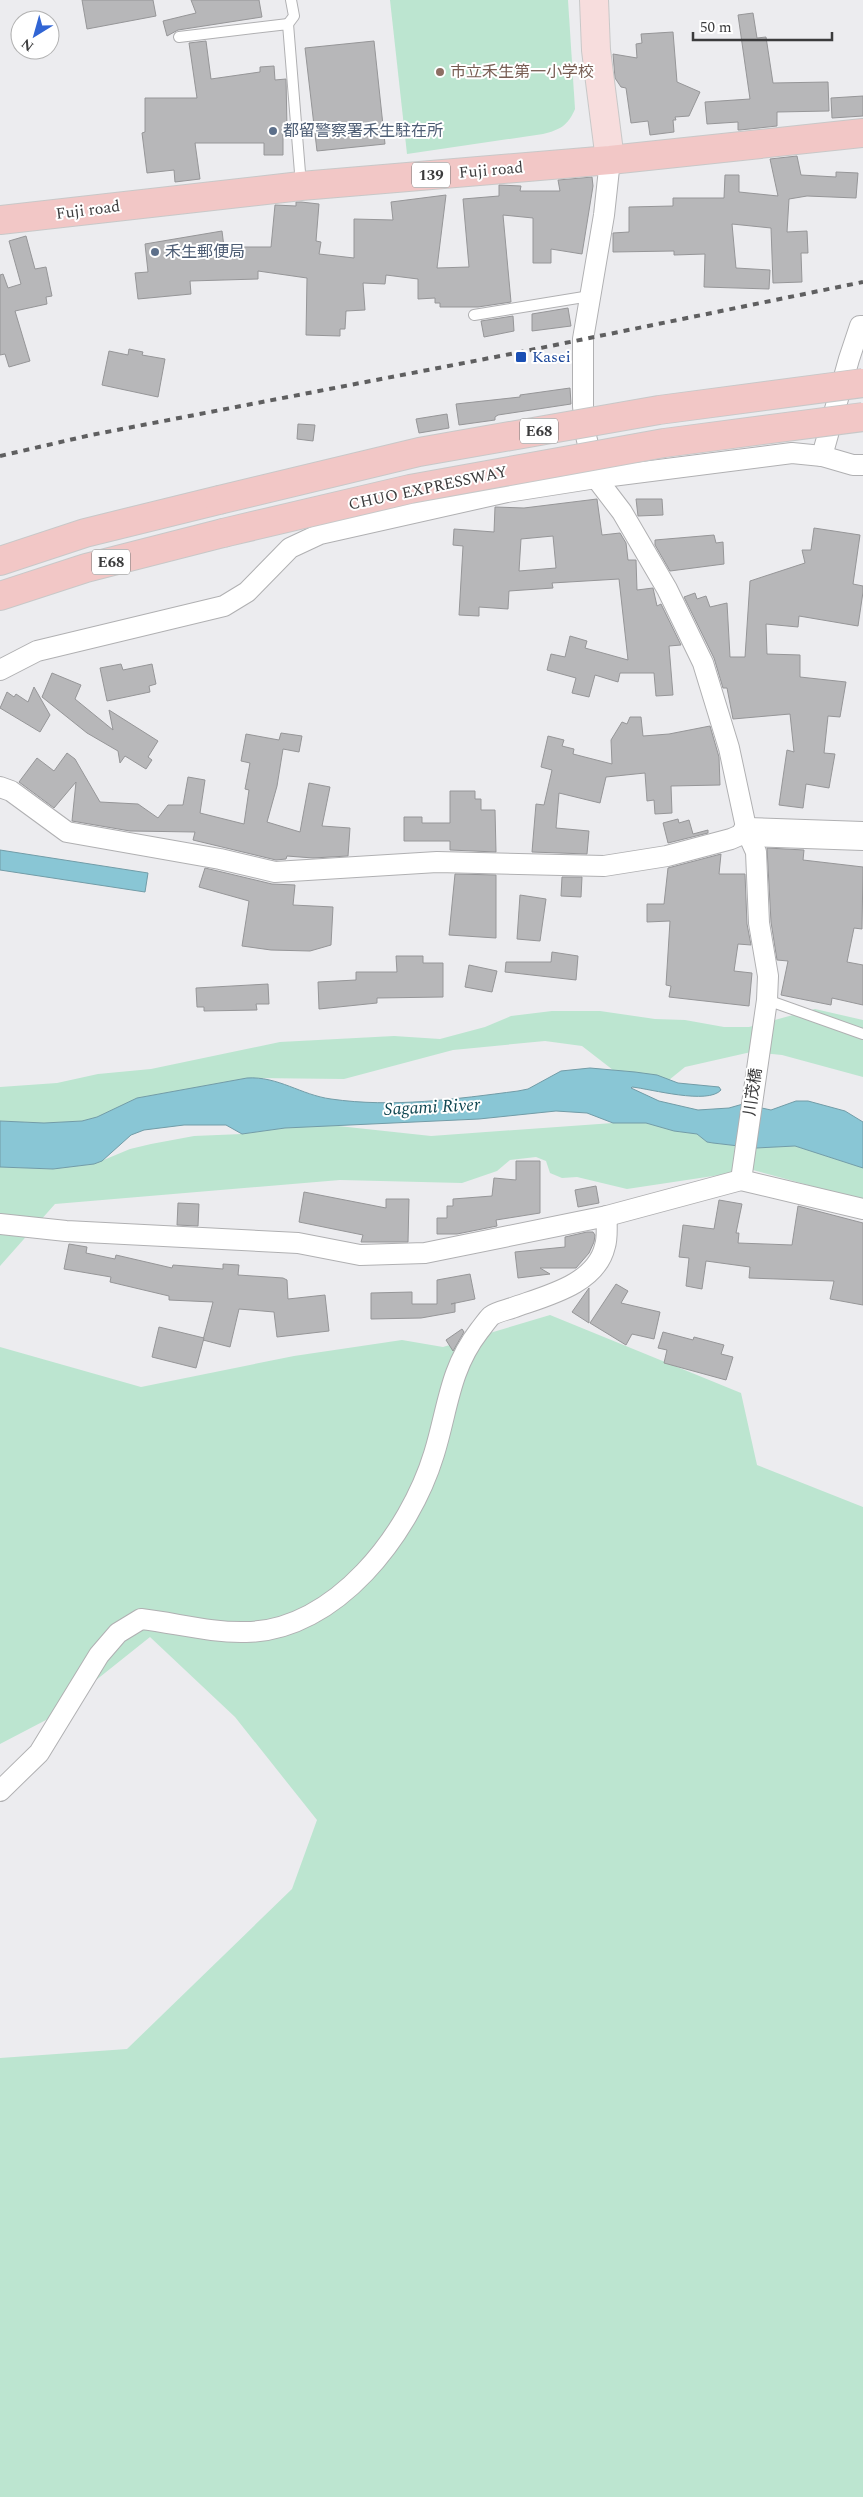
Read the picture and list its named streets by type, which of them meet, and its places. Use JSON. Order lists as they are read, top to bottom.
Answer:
{
  "streets": {
    "highway": [
      "Fuji road",
      "139",
      "E68",
      "CHUO EXPRESSWAY"
    ],
    "street": ["川茂橋"]
  },
  "water": ["Sagami River"],
  "places": {
    "other": ["市立禾生第一小学校", "都留警察署禾生駐在所", "禾生郵便局"],
    "transit": ["Kasei"]
  },
  "scale_bar": "50 m",
  "north": "bottom left"
}
